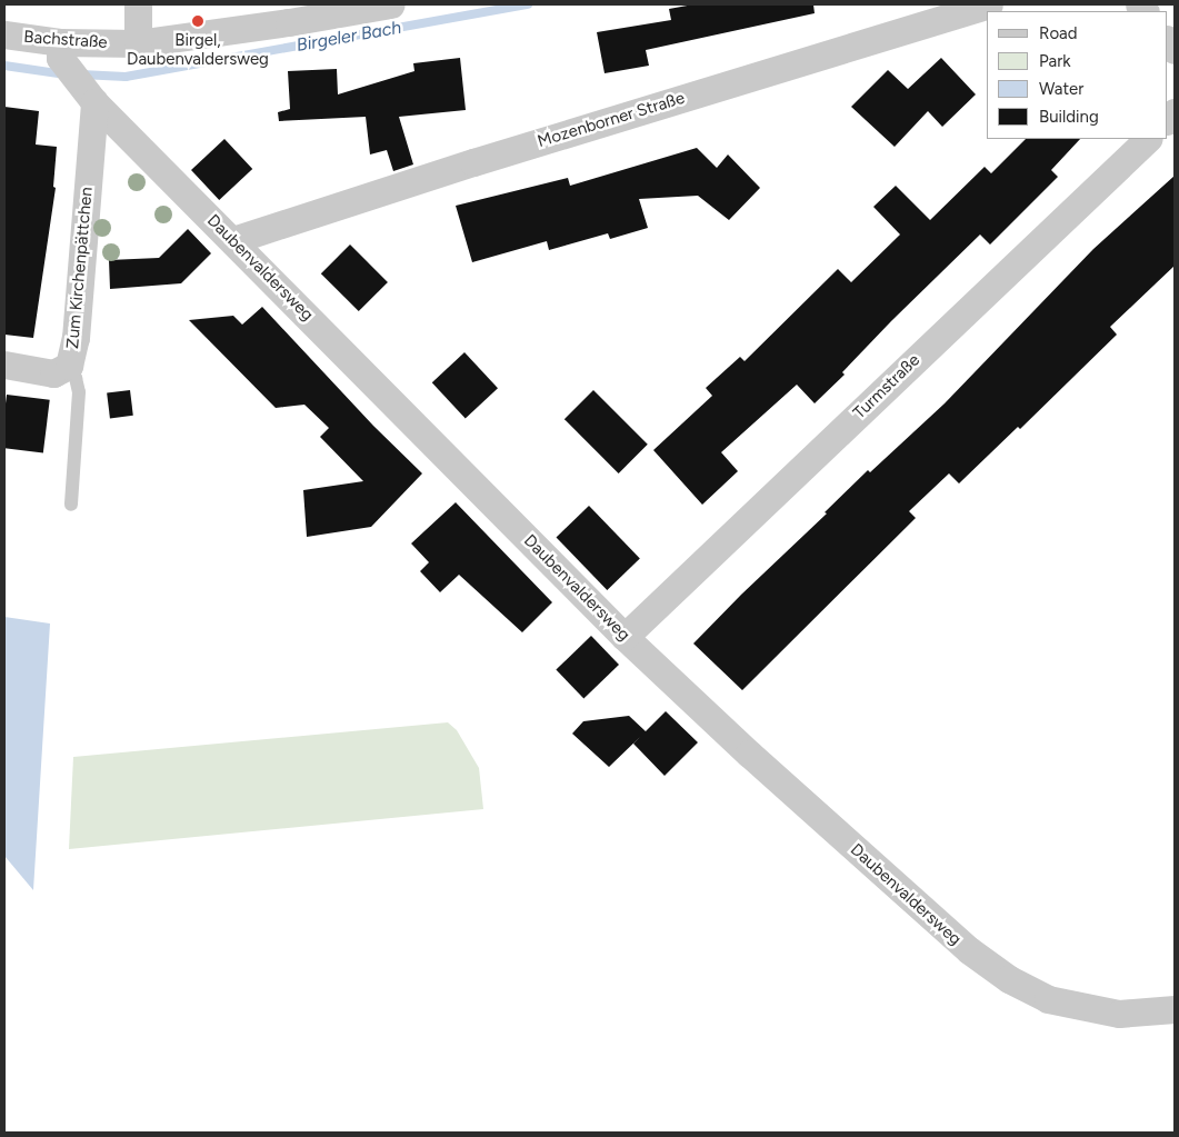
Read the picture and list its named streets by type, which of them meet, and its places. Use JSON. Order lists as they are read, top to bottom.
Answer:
{
  "streets": {
    "street": [
      "Bachstraße",
      "Mozenborner Straße",
      "Zum Kirchenpättchen",
      "Daubenvaldersweg",
      "Turmstraße"
    ]
  },
  "crossings": [
    ["Bachstraße", "Daubenvaldersweg"],
    ["Mozenborner Straße", "Daubenvaldersweg"],
    ["Zum Kirchenpättchen", "Daubenvaldersweg"],
    ["Daubenvaldersweg", "Turmstraße"]
  ],
  "water": ["Birgeler Bach"],
  "places": ["Birgel, Daubenvaldersweg"],
  "legend": [
    "Road",
    "Park",
    "Water",
    "Building"
  ]
}
